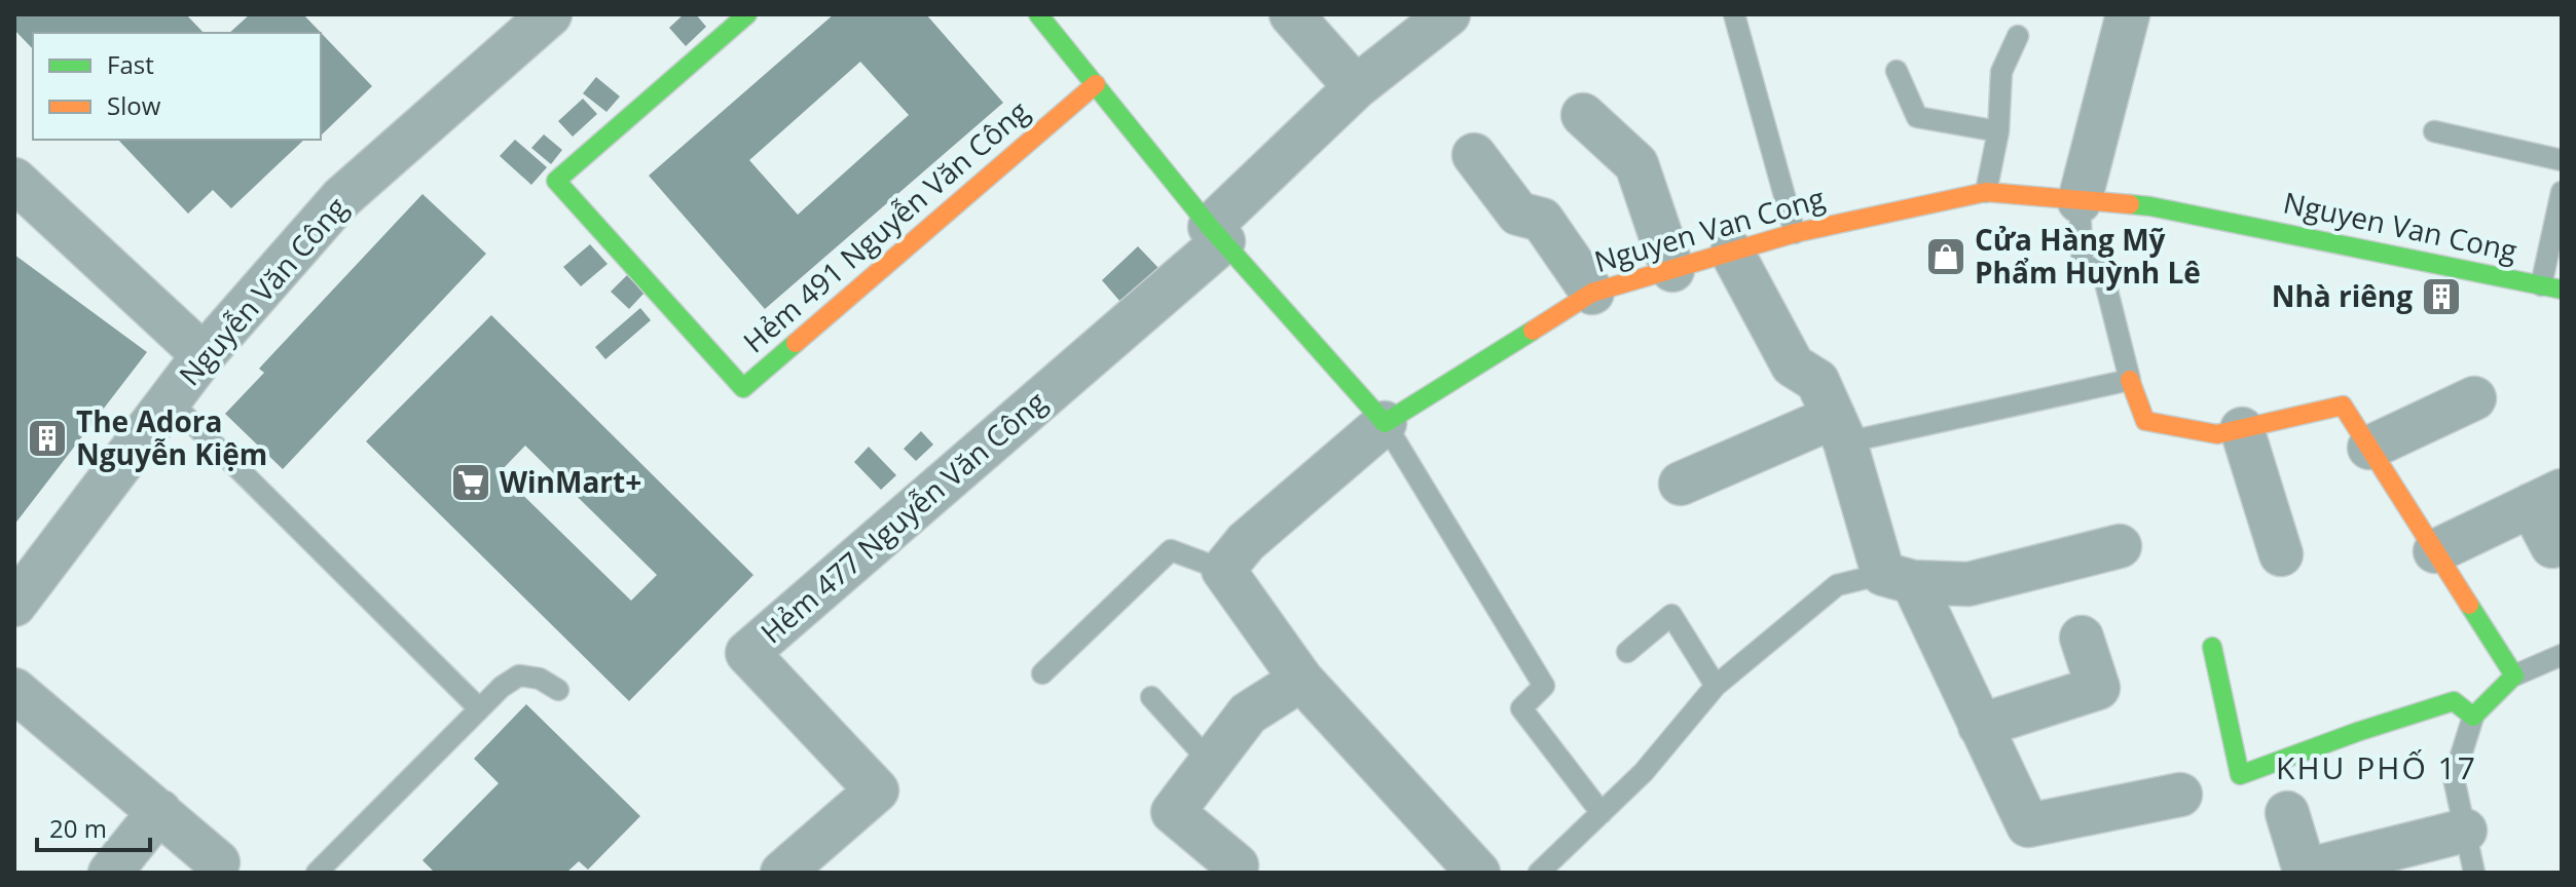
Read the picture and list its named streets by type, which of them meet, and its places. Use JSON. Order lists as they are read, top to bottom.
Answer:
{
  "streets": {
    "street": [
      "Hẻm 491 Nguyễn Văn Công",
      "Nguyen Van Cong",
      "Nguyễn Văn Công",
      "Hẻm 477 Nguyễn Văn Công"
    ]
  },
  "districts": ["KHU PHỐ 17"],
  "places": {
    "shop": ["Cửa Hàng Mỹ Phẩm Huỳnh Lê"],
    "building": ["Nhà riêng", "The Adora Nguyễn Kiệm"],
    "supermarket": ["WinMart+"]
  },
  "legend": ["Fast", "Slow"],
  "scale_bar": "20 m"
}
